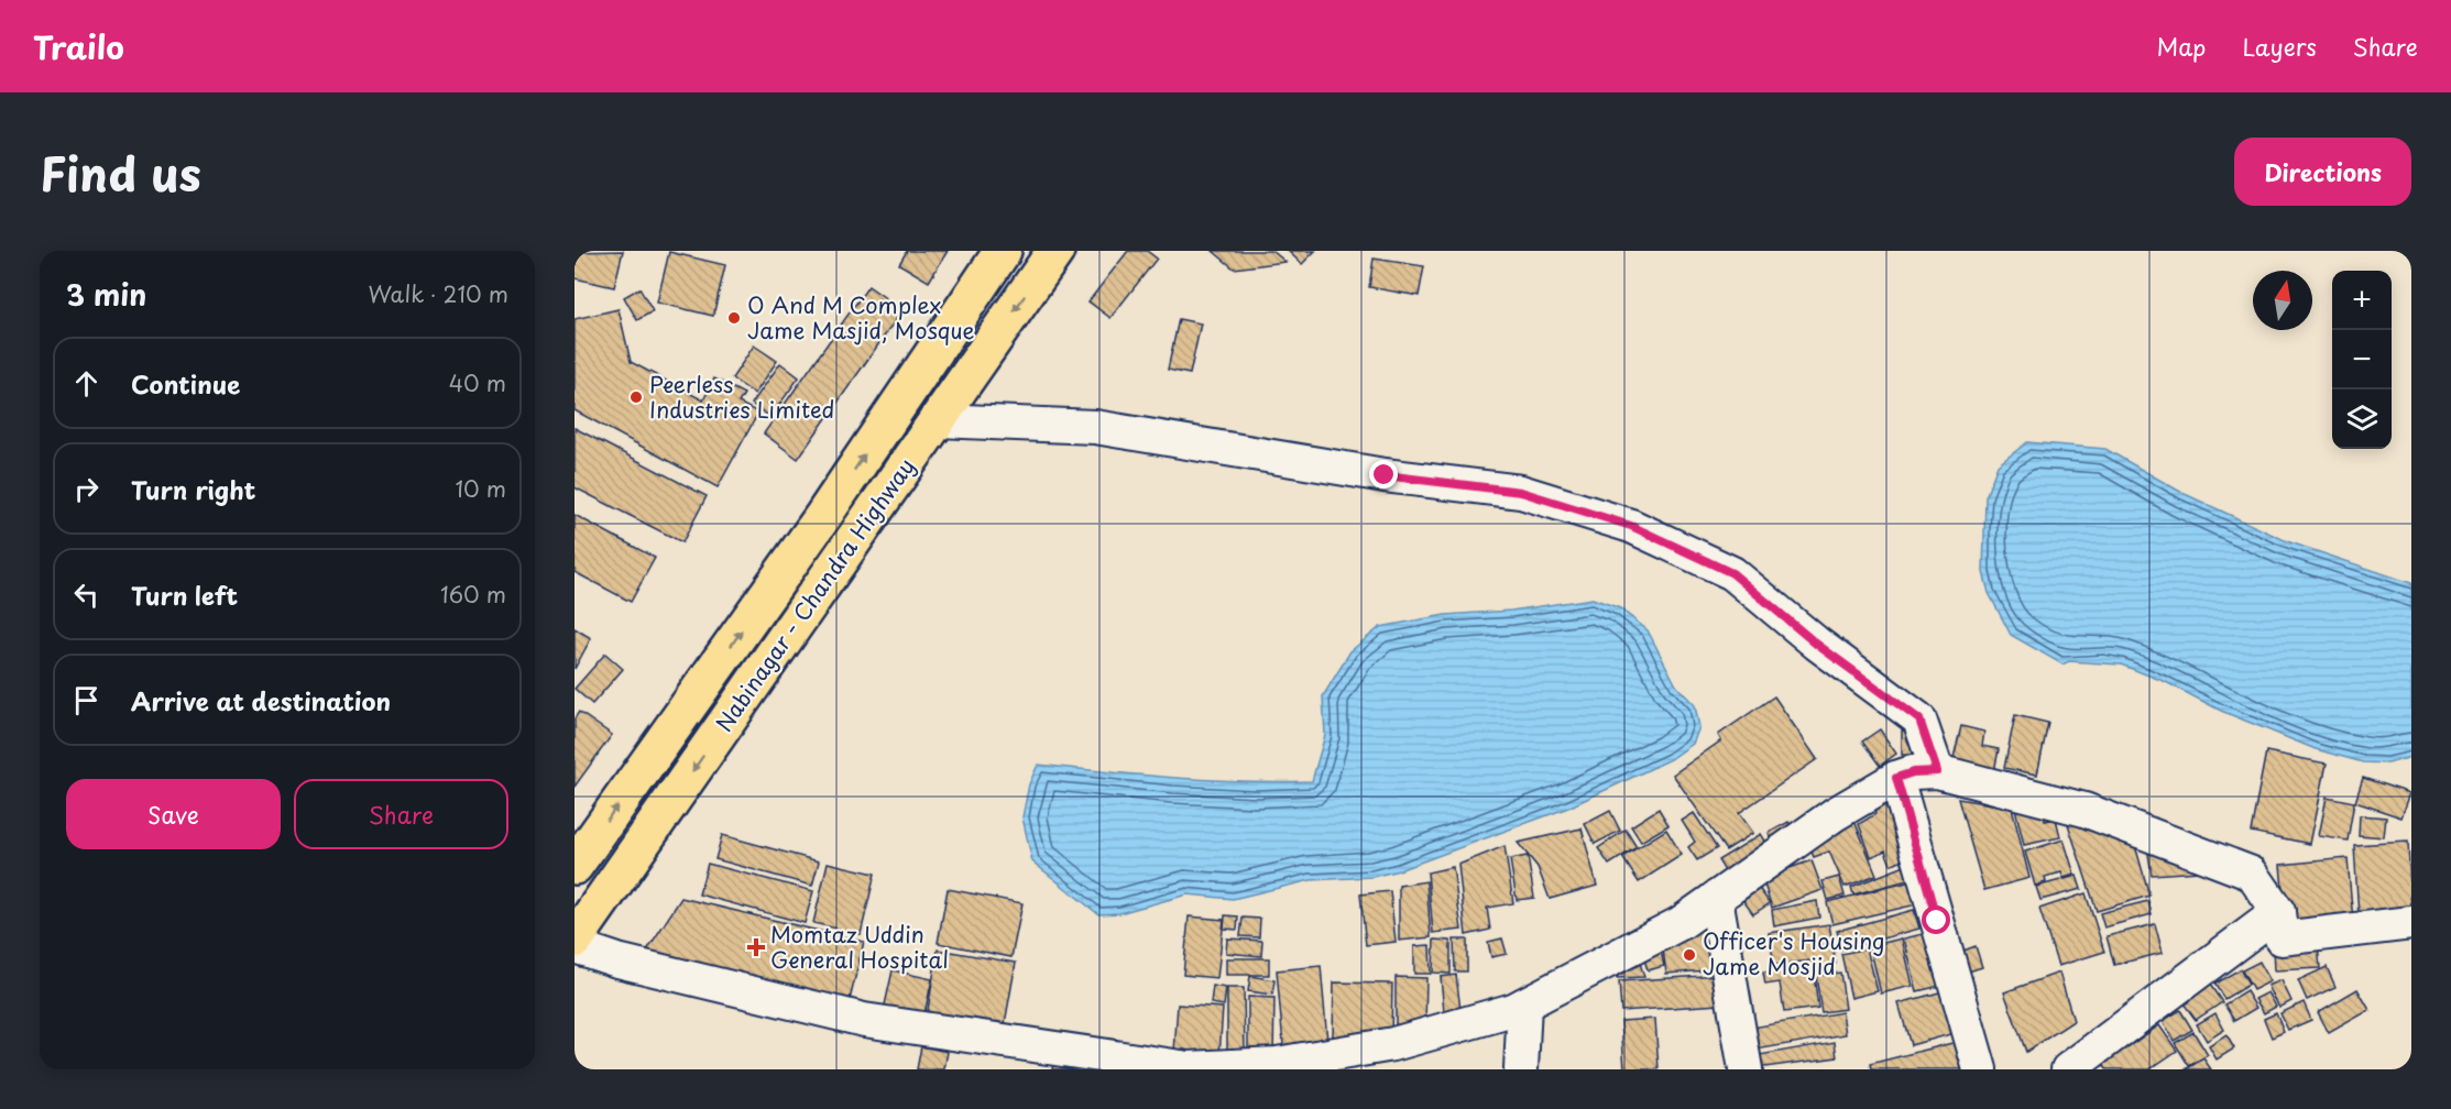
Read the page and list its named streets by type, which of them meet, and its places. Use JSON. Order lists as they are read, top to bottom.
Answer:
{
  "streets": {
    "highway": ["Nabinagar - Chandra Highway"]
  },
  "places": {
    "other": ["O And M Complex Jame Masjid, Mosque", "Peerless Industries Limited", "Officer's Housing Jame Mosjid"],
    "health": ["Momtaz Uddin General Hospital"]
  },
  "north": "top",
  "page": {
    "header": "Trailo",
    "nav": ["Map", "Layers", "Share"],
    "title": "Find us",
    "buttons": [
      "Directions",
      ["Save", "Share"]
    ],
    "heading": ["3 min", "Walk · 210 m"],
    "map_buttons": ["+", "−"],
    "list": [
      ["Continue", "40 m"],
      ["Turn right", "10 m"],
      ["Turn left", "160 m"],
      "Arrive at destination"
    ]
  }
}
